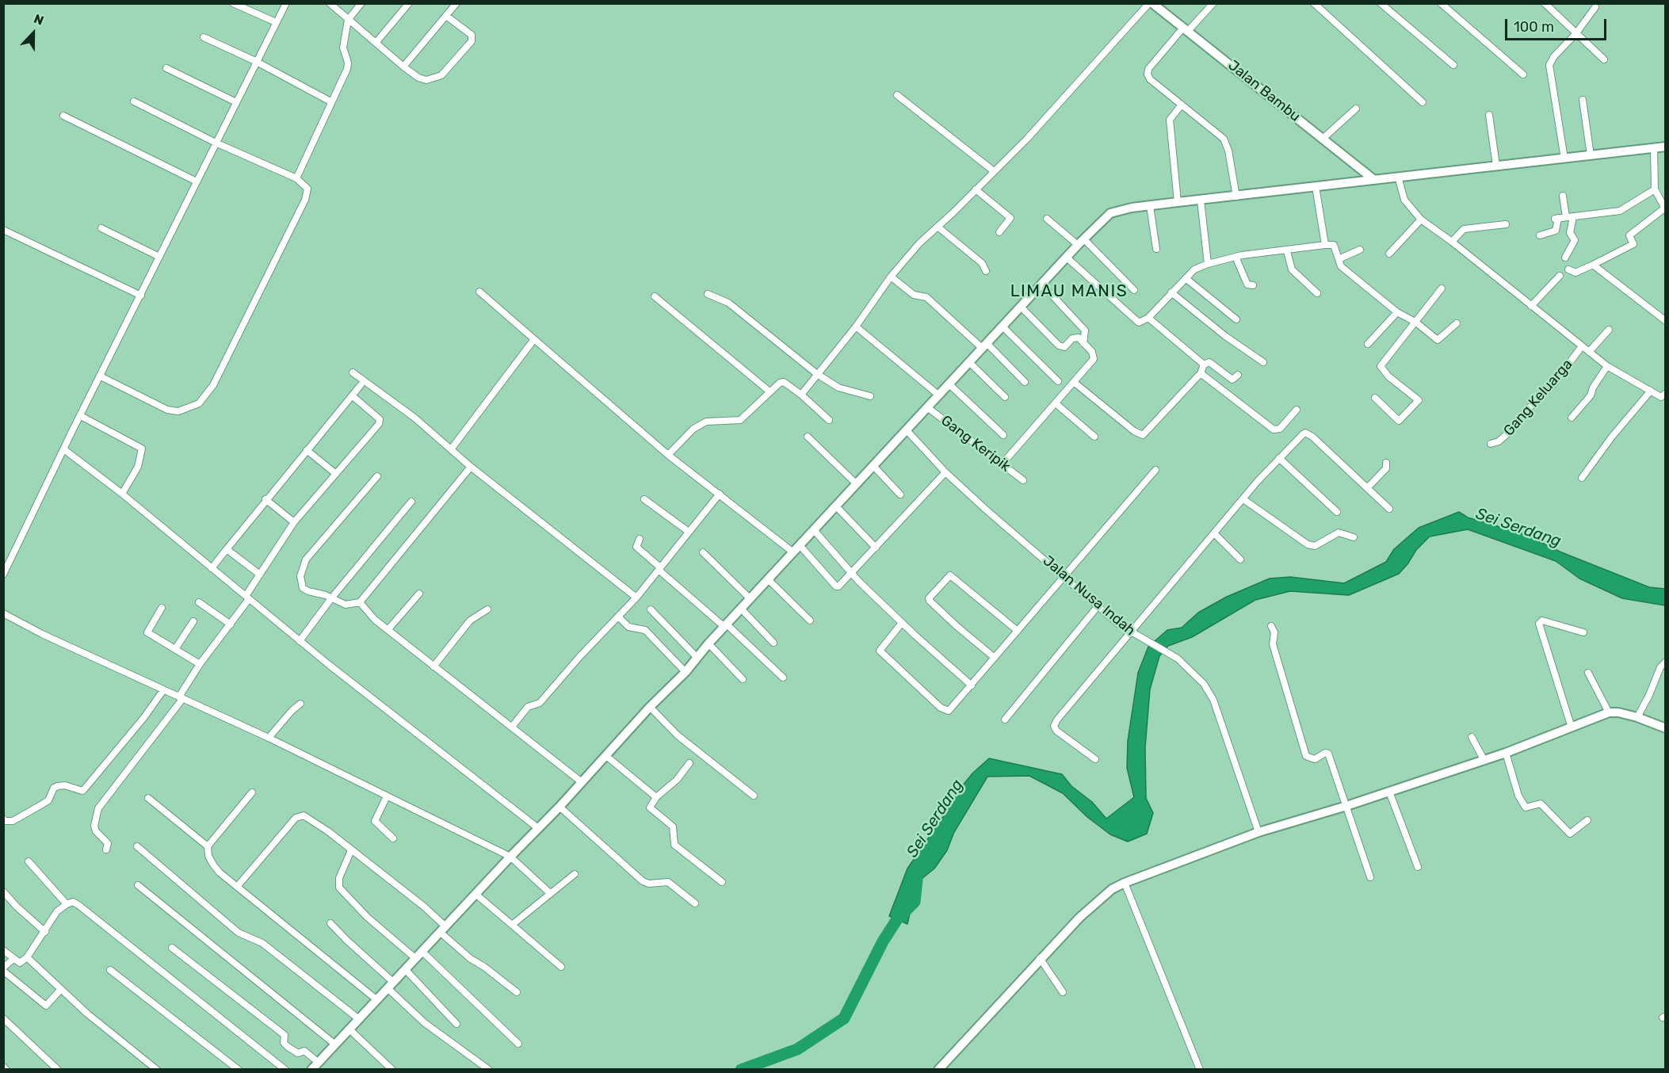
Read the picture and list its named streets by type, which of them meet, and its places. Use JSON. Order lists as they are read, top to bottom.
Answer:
{
  "streets": {
    "main road": ["Jalan Bambu"],
    "street": ["Gang Keluarga", "Gang Keripik", "Jalan Nusa Indah"]
  },
  "districts": ["LIMAU MANIS"],
  "water": ["Sei Serdang"],
  "scale_bar": "100 m",
  "north": "top"
}
